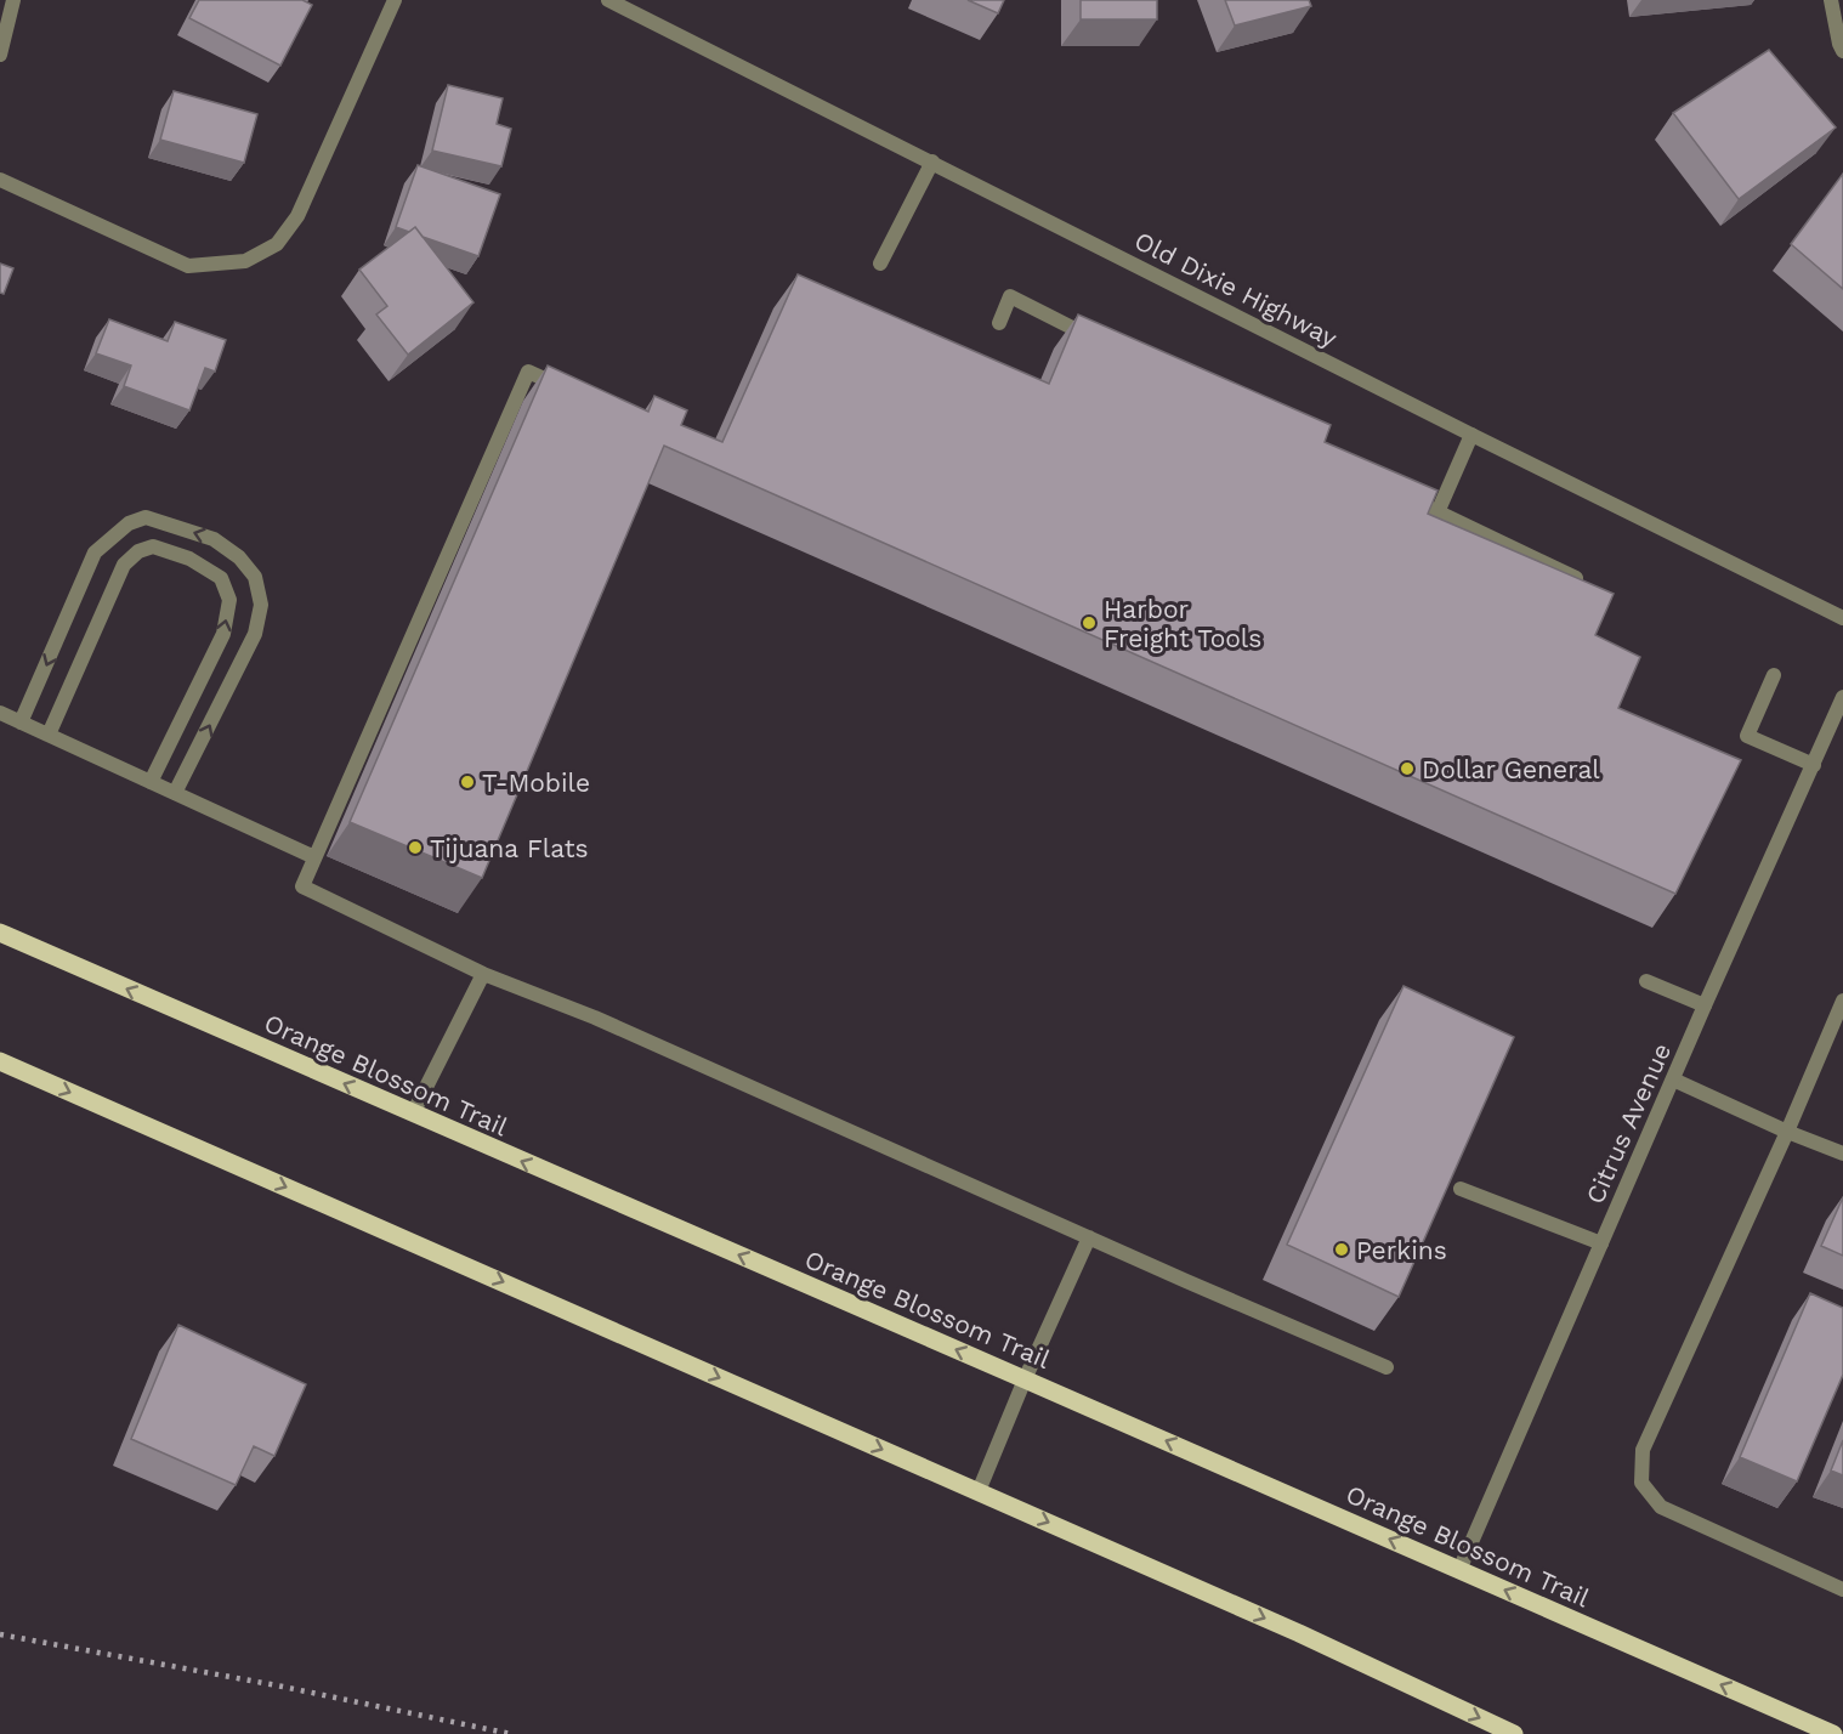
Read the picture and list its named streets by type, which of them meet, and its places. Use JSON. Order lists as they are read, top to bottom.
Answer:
{
  "streets": {
    "main road": ["Orange Blossom Trail"],
    "street": ["Old Dixie Highway", "Citrus Avenue"]
  },
  "crossings": [
    ["Orange Blossom Trail", "Citrus Avenue"]
  ],
  "places": [
    "Harbor Freight Tools",
    "Dollar General",
    "T-Mobile",
    "Tijuana Flats",
    "Perkins"
  ]
}
